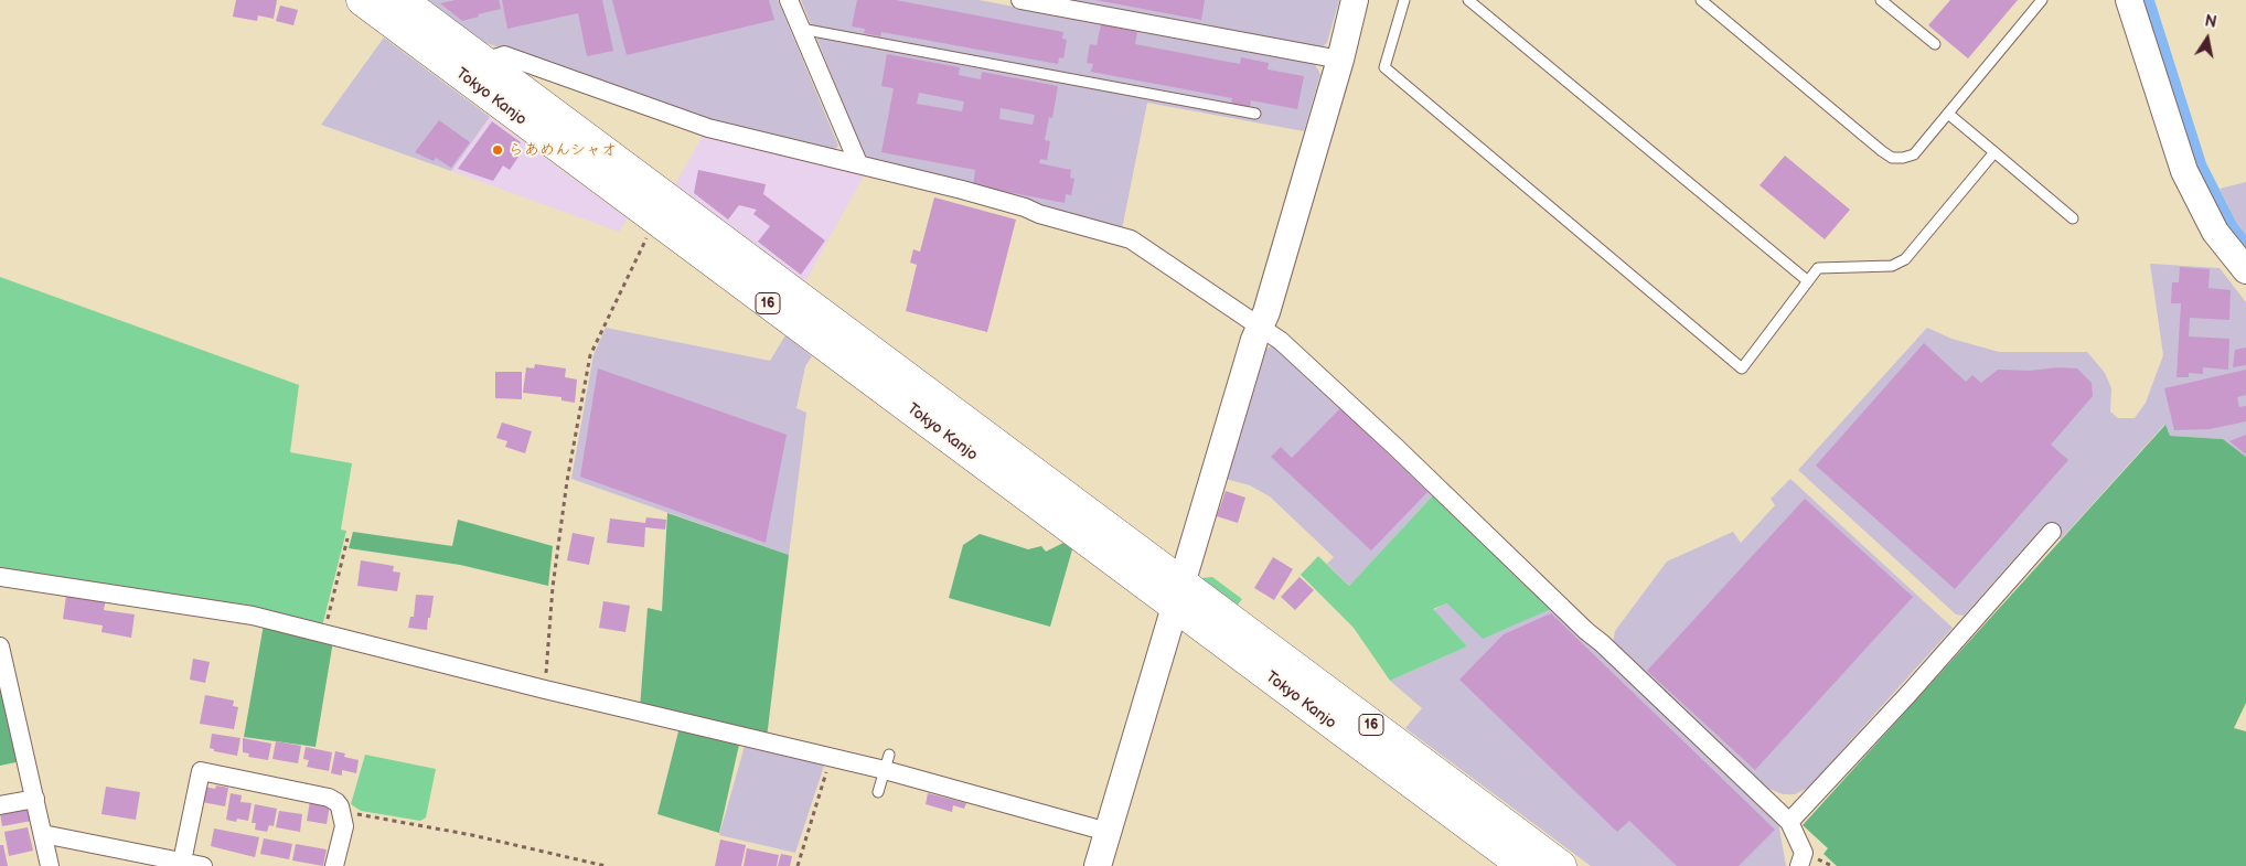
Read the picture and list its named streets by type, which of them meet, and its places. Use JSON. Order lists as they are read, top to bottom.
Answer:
{
  "streets": {
    "highway": ["Tokyo Kanjo", "16"]
  },
  "places": ["らあめんシャオ"],
  "north": "top"
}
